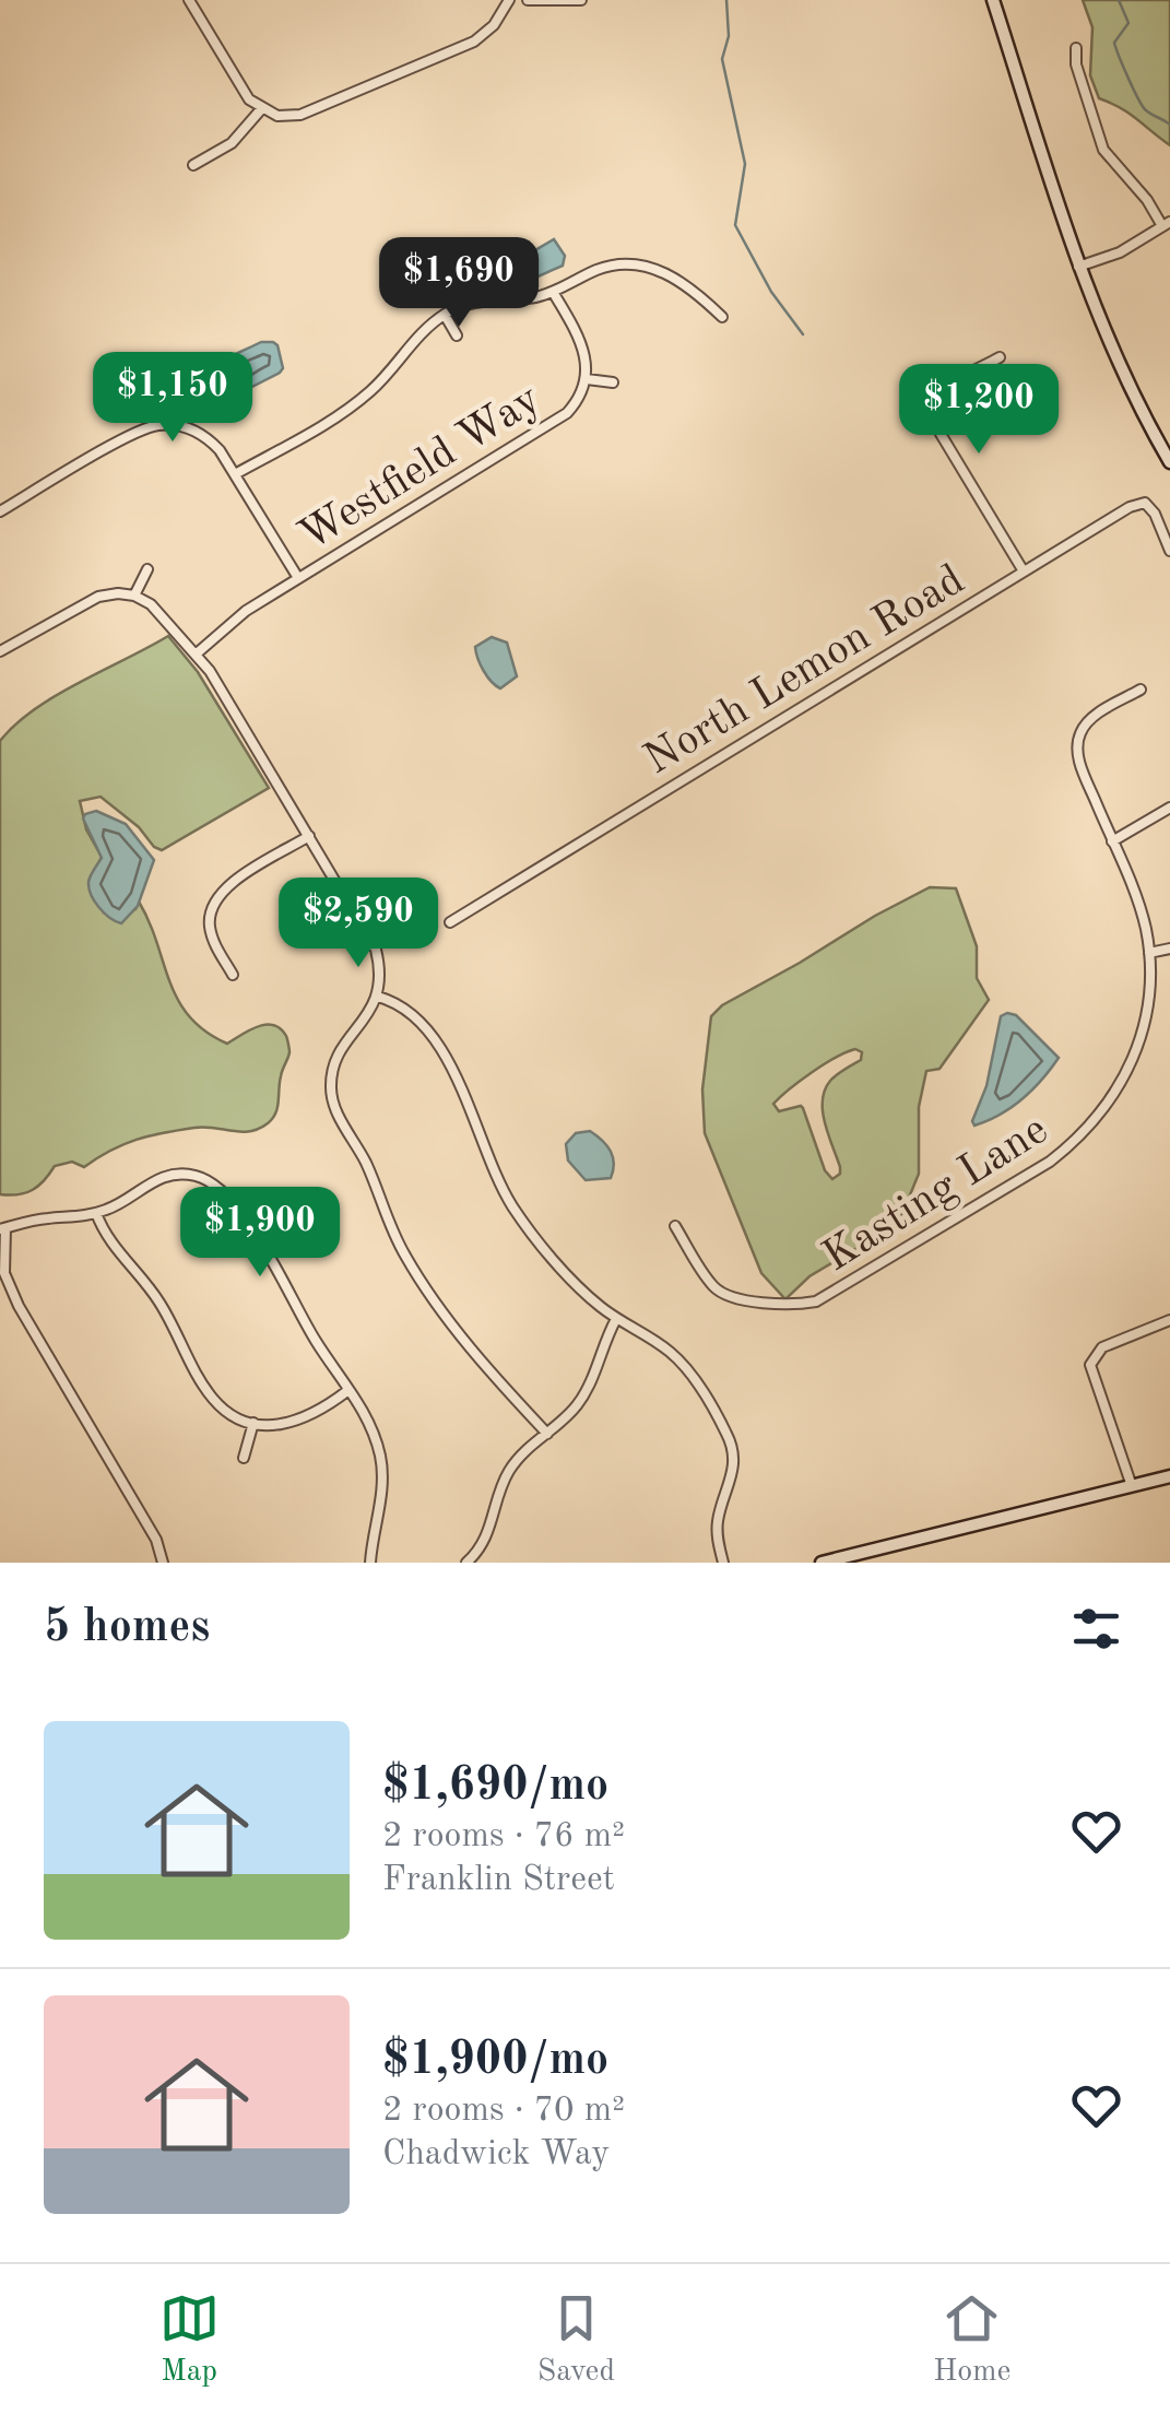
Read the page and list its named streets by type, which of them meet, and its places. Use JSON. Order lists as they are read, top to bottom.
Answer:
{
  "streets": {
    "street": ["Westfield Way", "North Lemon Road", "Kasting Lane"]
  },
  "page": {
    "price": [
      "$1,690",
      "$1,150",
      "$1,200",
      "$2,590",
      "$1,900"
    ],
    "heading": "5 homes",
    "list": [
      {
        "name": "$1,690/mo",
        "note": "2 rooms · 76 m² · Franklin Street"
      },
      {
        "name": "$1,900/mo",
        "note": "2 rooms · 70 m² · Chadwick Way"
      }
    ],
    "tabs": ["Map", "Saved", "Home"]
  }
}
